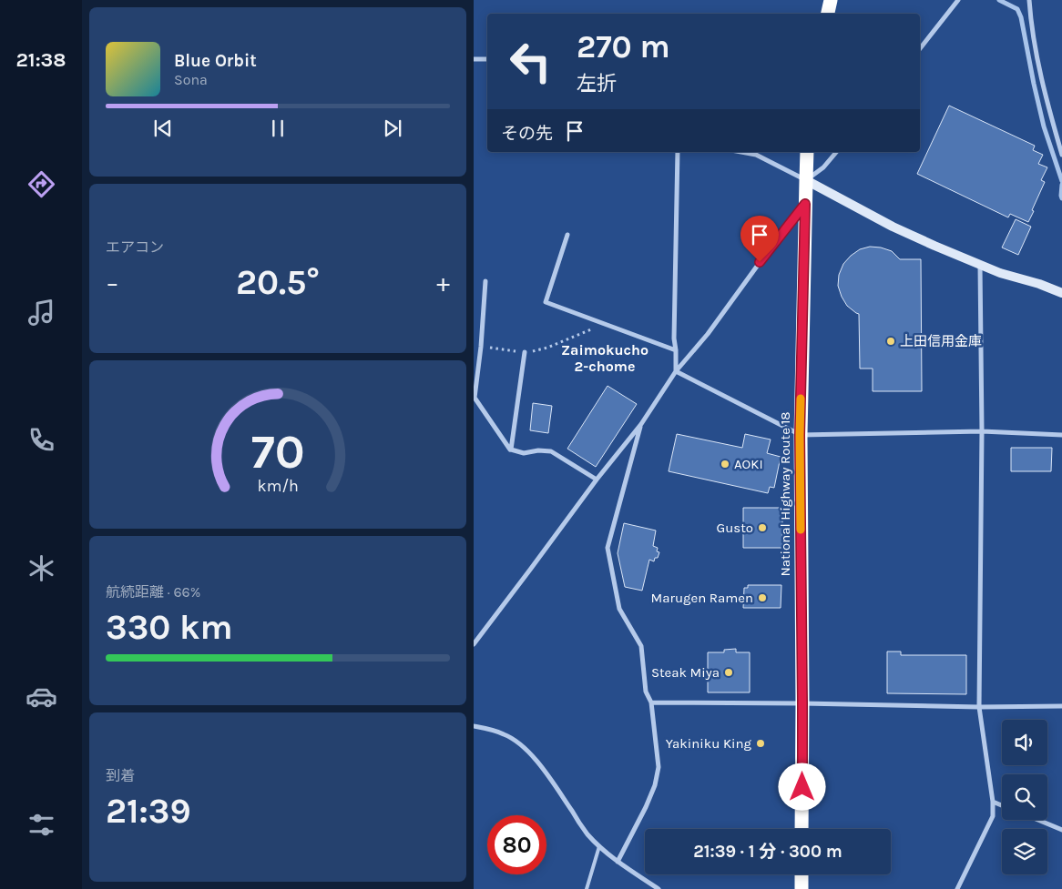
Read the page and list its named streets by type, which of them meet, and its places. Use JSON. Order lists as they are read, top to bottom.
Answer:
{
  "streets": {
    "highway": ["National Highway Route 18"]
  },
  "districts": ["Zaimokucho 2-chome"],
  "places": [
    "上田信用金庫",
    "AOKI",
    "Gusto",
    "Marugen Ramen",
    "Steak Miya",
    "Yakiniku King"
  ],
  "page": {
    "tabs": "21:38",
    "turn": ["270 m", "左折"],
    "song": ["Blue Orbit", "Sona"],
    "then": "その先",
    "tile": [
      "エアコン",
      ["航続距離 · 66%", "330 km"],
      ["到着", "21:39"]
    ],
    "heat": ["−", "20.5°", "+"],
    "limit": "80",
    "trip": "21:39 · 1 分 · 300 m",
    "gauge": ["70", "km/h"]
  }
}
